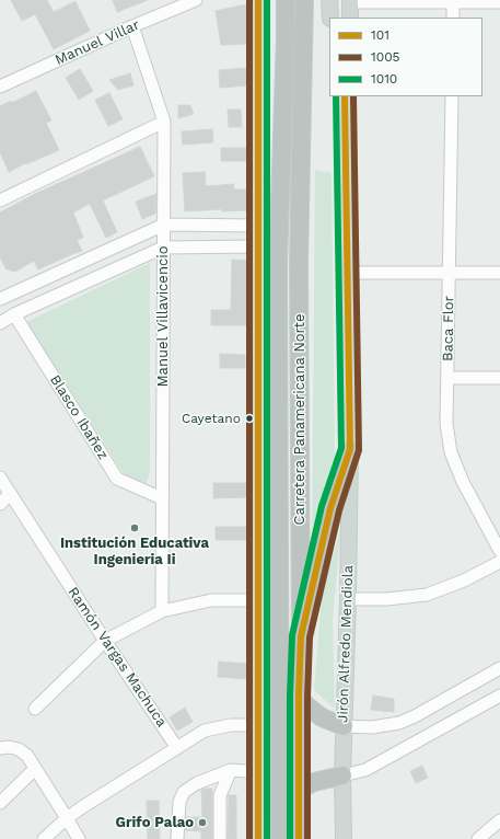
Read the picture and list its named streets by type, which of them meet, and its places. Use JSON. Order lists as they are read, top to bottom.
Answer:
{
  "streets": {
    "highway": ["Carretera Panamericana Norte"],
    "main road": ["Jirón Alfredo Mendiola"],
    "street": [
      "Manuel Villar",
      "Manuel Villavicencio",
      "Baca Flor",
      "Blasco Ibañez",
      "Ramón Vargas Machuca"
    ]
  },
  "crossings": [
    ["Manuel Villar", "Manuel Villavicencio"],
    ["Manuel Villavicencio", "Blasco Ibañez"]
  ],
  "places": ["Cayetano", "Institución Educativa Ingenieria Ii", "Grifo Palao"],
  "lines": ["transit line 101", "transit line 1005", "transit line 1010"],
  "legend": ["101", "1005", "1010"]
}
